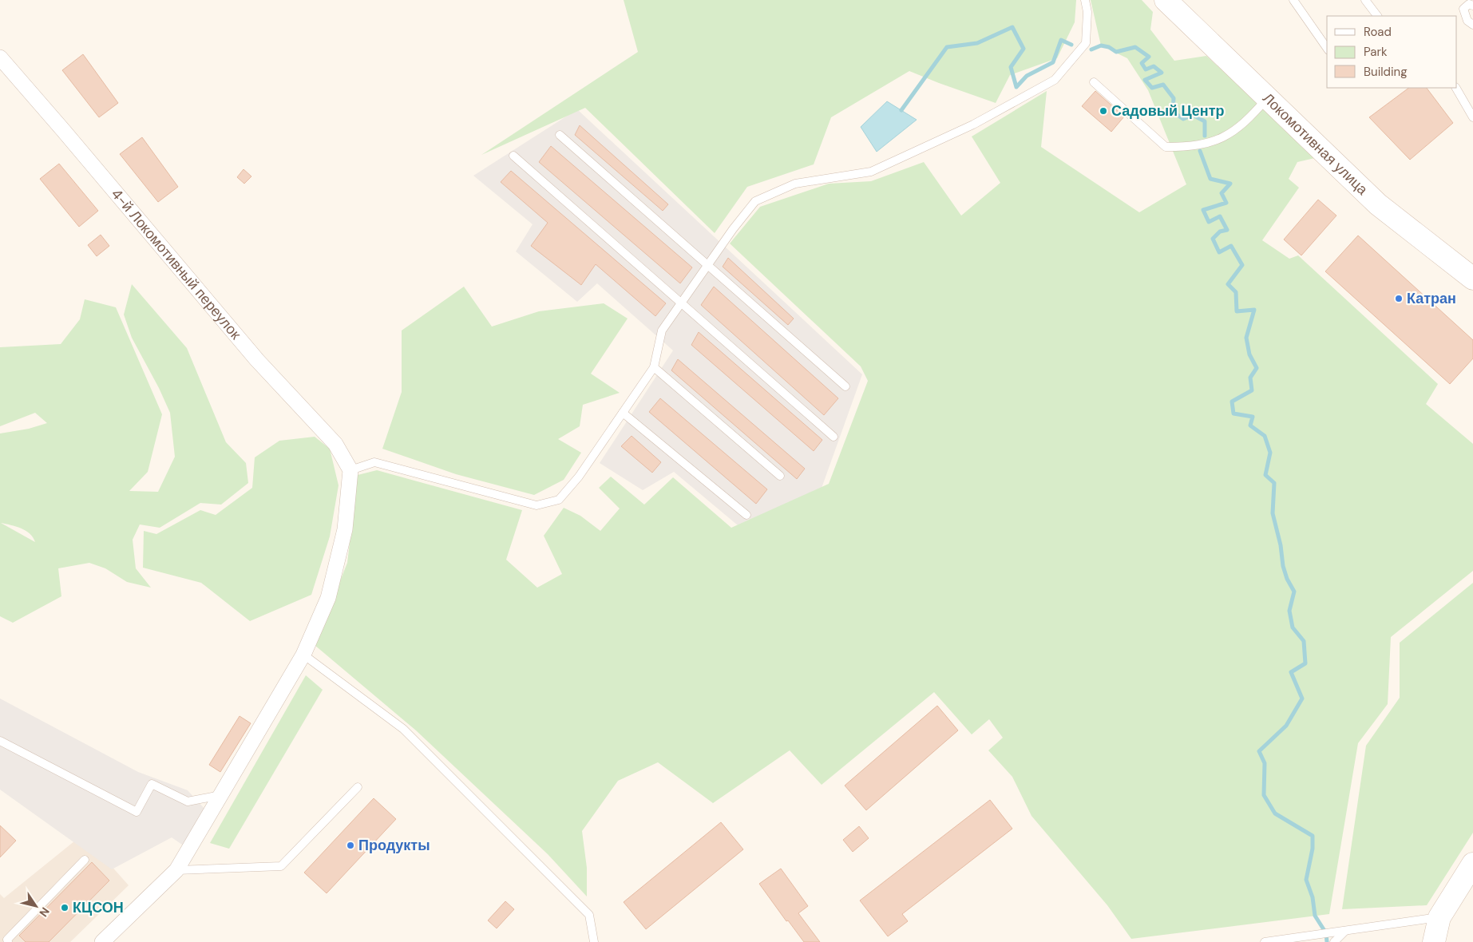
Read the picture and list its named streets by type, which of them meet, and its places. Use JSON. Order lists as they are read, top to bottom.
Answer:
{
  "streets": {
    "street": ["Локомотивная улица", "4-й Локомотивный переулок"]
  },
  "places": [
    "Садовый Центр",
    "Катран",
    "Продукты",
    "КЦСОН"
  ],
  "legend": ["Road", "Park", "Building"],
  "north": "bottom right"
}
